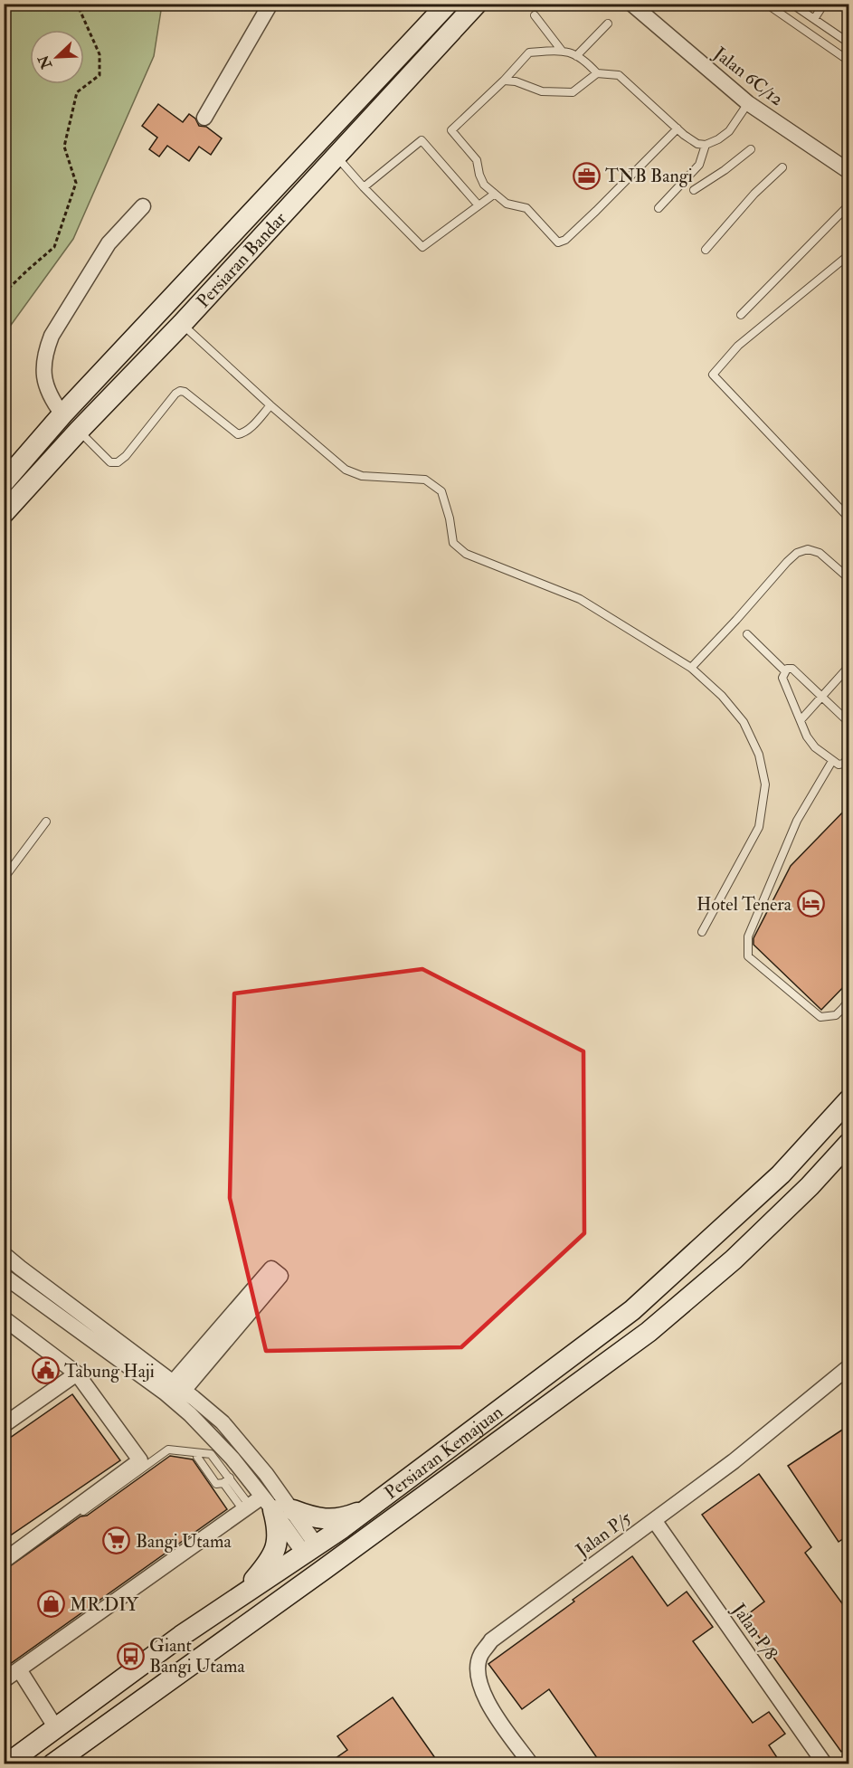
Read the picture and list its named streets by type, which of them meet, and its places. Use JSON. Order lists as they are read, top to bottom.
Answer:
{
  "streets": {
    "main road": ["Persiaran Bandar", "Persiaran Kemajuan"],
    "street": ["Jalan 6C/12", "Jalan P/5", "Jalan P/8"]
  },
  "crossings": [
    ["Jalan P/5", "Jalan P/8"]
  ],
  "places": {
    "office": ["TNB Bangi"],
    "hotel": ["Hotel Tenera"],
    "public building": ["Tabung Haji"],
    "supermarket": ["Bangi Utama"],
    "shop": ["MR.DIY"],
    "bus stop": ["Giant Bangi Utama"]
  },
  "north": "bottom left"
}
